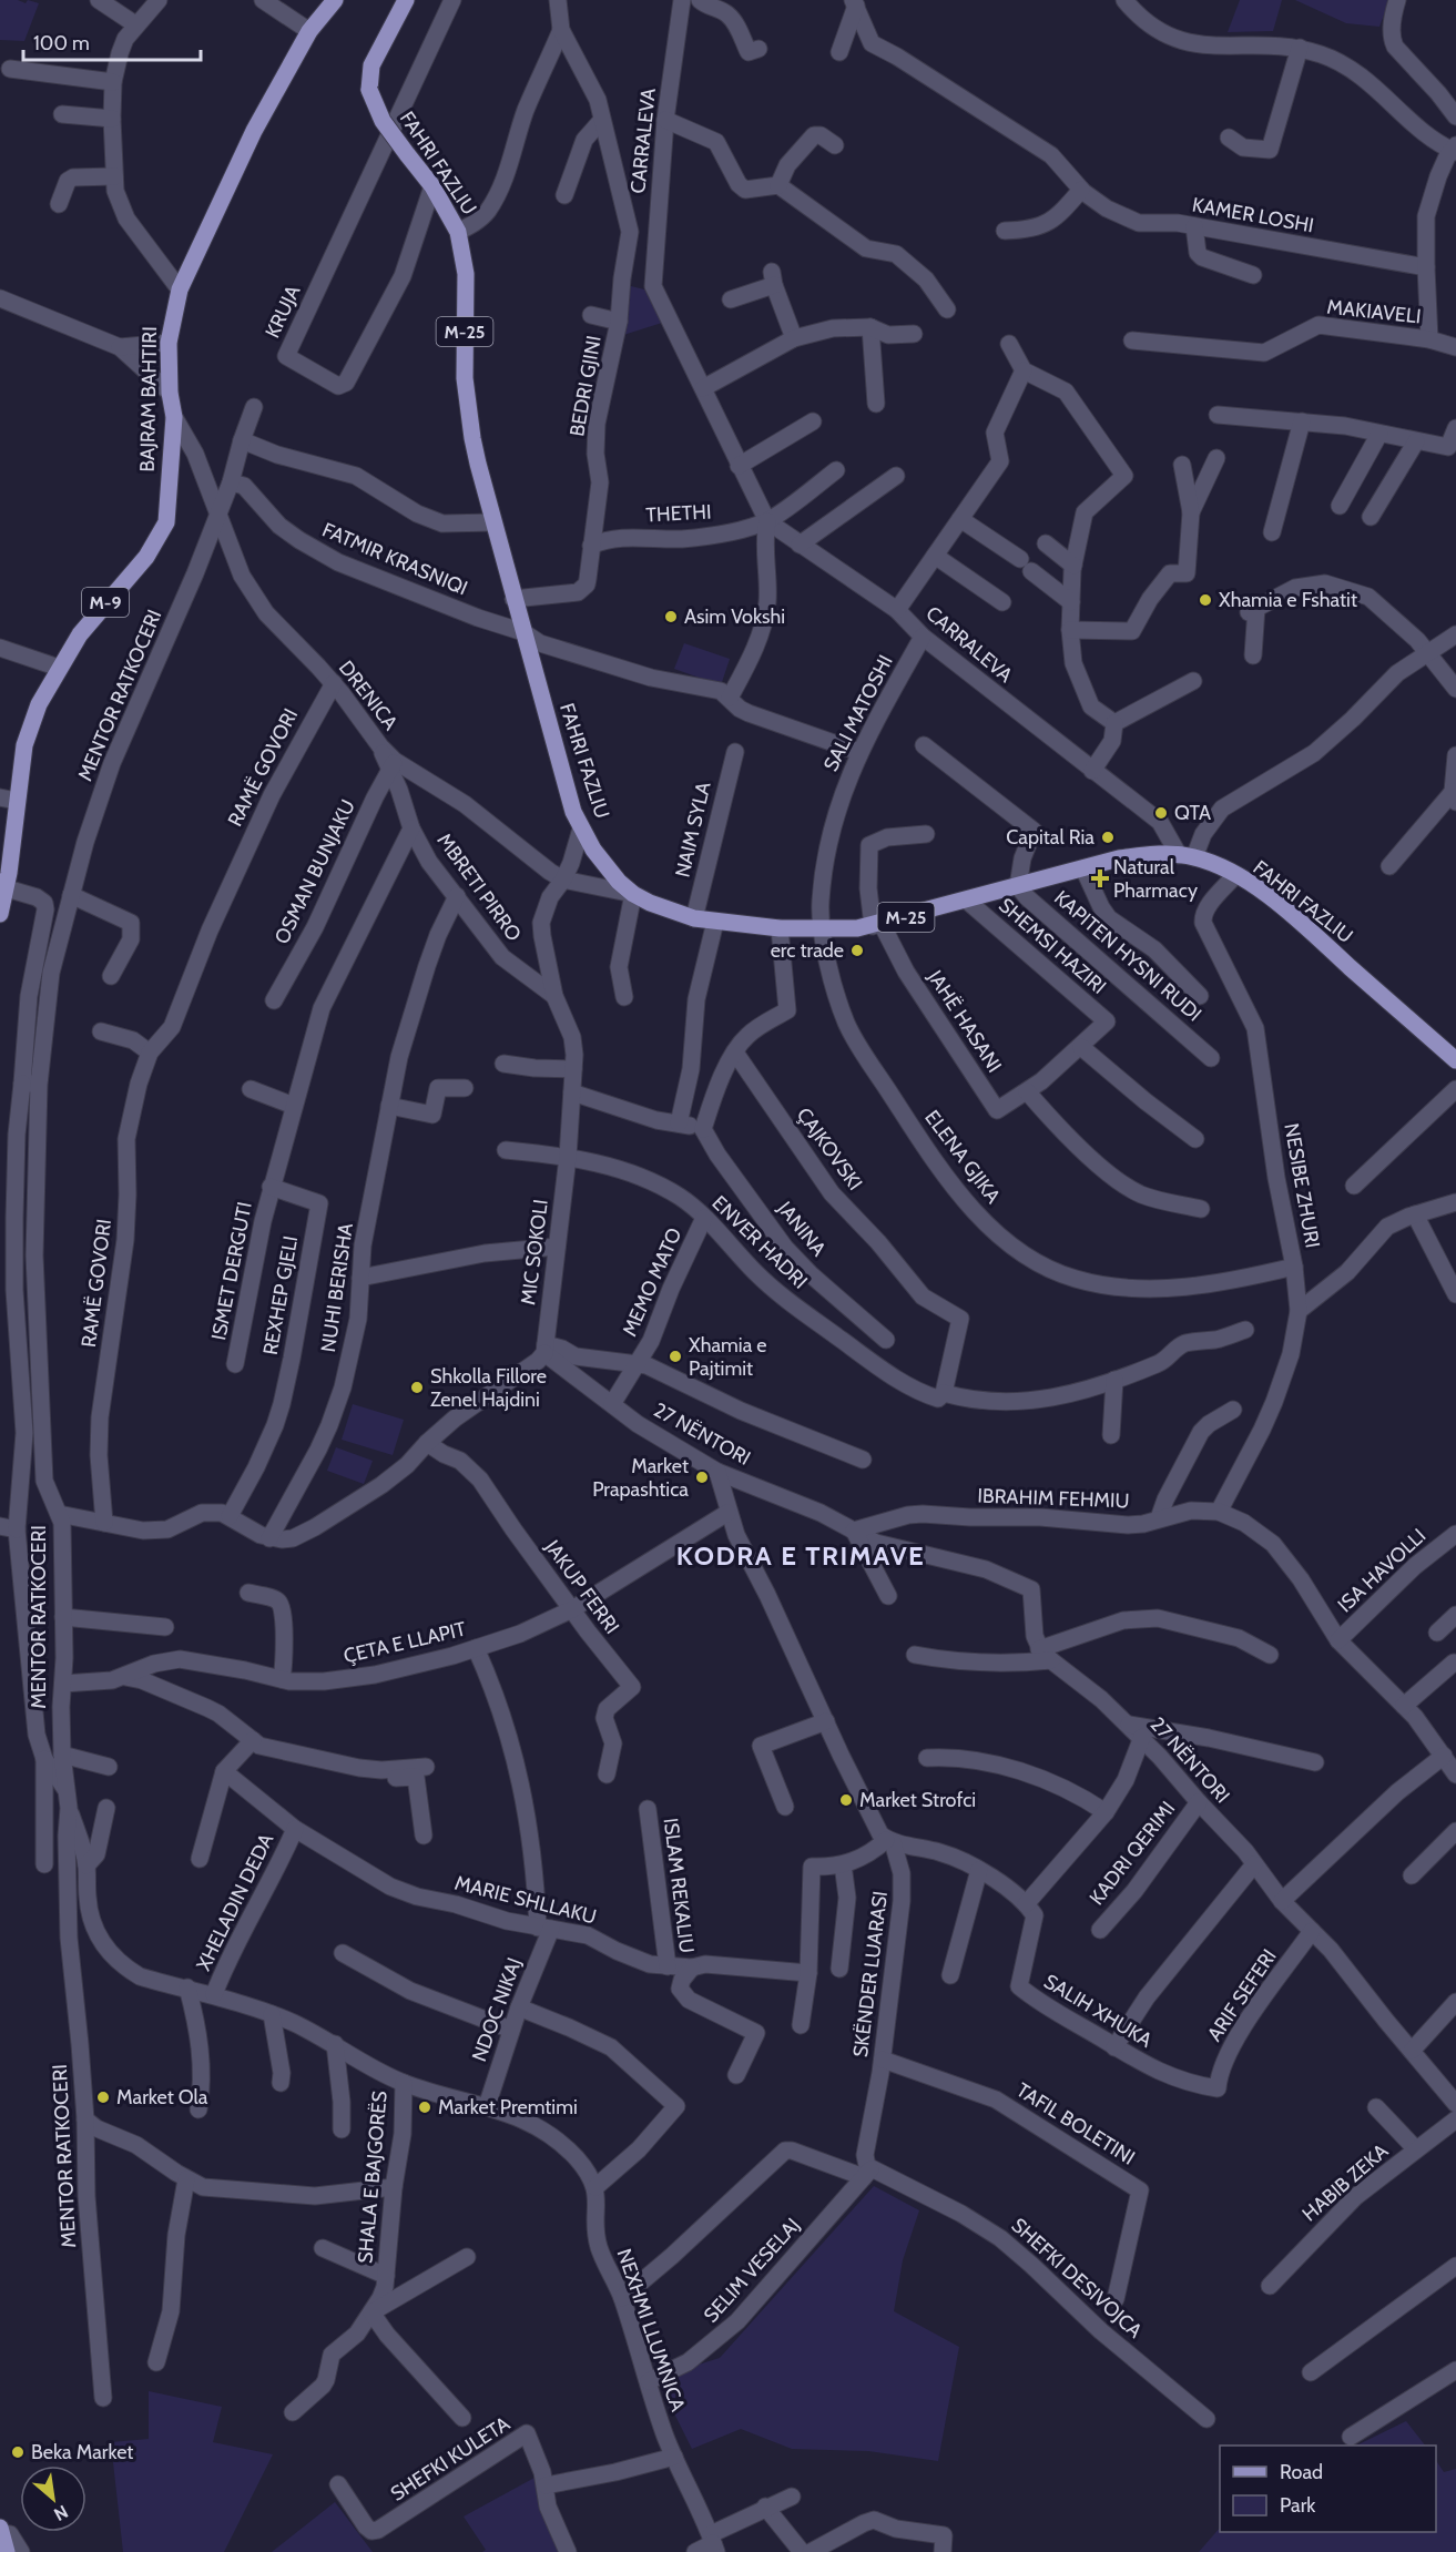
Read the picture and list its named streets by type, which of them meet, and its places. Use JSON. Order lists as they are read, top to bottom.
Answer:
{
  "streets": {
    "main road": [
      "FAHRI FAZLIU",
      "M-25",
      "BAJRAM BAHTIRI",
      "M-9"
    ],
    "street": [
      "CARRALEVA",
      "KAMER LOSHI",
      "KRUJA",
      "MAKIAVELI",
      "BEDRI GJINI",
      "THETHI",
      "FATMIR KRASNIQI",
      "MENTOR RATKOCERI",
      "DRENICA",
      "SALI MATOSHI",
      "RAMË GOVORI",
      "NAIM SYLA",
      "OSMAN BUNJAKU",
      "MBRETI PIRRO",
      "SHEMSI HAZIRI",
      "KAPITEN HYSNI RUDI",
      "JAHË HASANI",
      "ÇAJKOVSKI",
      "ELENA GJIKA",
      "NESIBE ZHURI",
      "JANINA",
      "ENVER HADRI",
      "MIC SOKOLI",
      "ISMET DERGUTI",
      "MEMO MATO",
      "NUHI BERISHA",
      "REXHEP GJELI",
      "27 NËNTORI",
      "IBRAHIM FEHMIU",
      "ISA HAVOLLI",
      "JAKUP FERRI",
      "ÇETA E LLAPIT",
      "KADRI QERIMI",
      "ISLAM REKALIU",
      "MARIE SHLLAKU",
      "XHELADIN DEDA",
      "SKËNDER LUARASI",
      "ARIF SEFERI",
      "NDOC NIKAJ",
      "SALIH XHUKA",
      "TAFIL BOLETINI",
      "SHALA E BAJGORËS",
      "HABIB ZEKA",
      "SELIM VESELAJ",
      "SHEFKI DESIVOJCA",
      "NEXHMI LLUMNICA",
      "SHEFKI KULETA"
    ]
  },
  "crossings": [
    ["CARRALEVA", "FAHRI FAZLIU"],
    ["CARRALEVA", "THETHI"],
    ["CARRALEVA", "SALI MATOSHI"],
    ["FAHRI FAZLIU", "KRUJA"],
    ["FAHRI FAZLIU", "BEDRI GJINI"],
    ["FAHRI FAZLIU", "FATMIR KRASNIQI"],
    ["FAHRI FAZLIU", "DRENICA"],
    ["FAHRI FAZLIU", "SALI MATOSHI"],
    ["FAHRI FAZLIU", "NAIM SYLA"],
    ["FAHRI FAZLIU", "SHEMSI HAZIRI"],
    ["FAHRI FAZLIU", "KAPITEN HYSNI RUDI"],
    ["FAHRI FAZLIU", "JAHË HASANI"],
    ["FAHRI FAZLIU", "ELENA GJIKA"],
    ["FAHRI FAZLIU", "NESIBE ZHURI"],
    ["FAHRI FAZLIU", "MIC SOKOLI"],
    ["BEDRI GJINI", "THETHI"],
    ["BAJRAM BAHTIRI", "DRENICA"],
    ["FATMIR KRASNIQI", "MENTOR RATKOCERI"],
    ["FATMIR KRASNIQI", "SALI MATOSHI"],
    ["MENTOR RATKOCERI", "DRENICA"],
    ["MENTOR RATKOCERI", "ÇETA E LLAPIT"],
    ["MENTOR RATKOCERI", "NEXHMI LLUMNICA"],
    ["DRENICA", "RAMË GOVORI"],
    ["DRENICA", "OSMAN BUNJAKU"],
    ["DRENICA", "MBRETI PIRRO"],
    ["DRENICA", "MIC SOKOLI"],
    ["SALI MATOSHI", "ELENA GJIKA"],
    ["OSMAN BUNJAKU", "MBRETI PIRRO"],
    ["MBRETI PIRRO", "MIC SOKOLI"],
    ["MBRETI PIRRO", "NUHI BERISHA"],
    ["SHEMSI HAZIRI", "JAHË HASANI"],
    ["ÇAJKOVSKI", "ENVER HADRI"],
    ["ELENA GJIKA", "NESIBE ZHURI"],
    ["NESIBE ZHURI", "IBRAHIM FEHMIU"],
    ["ENVER HADRI", "MIC SOKOLI"],
    ["ENVER HADRI", "MEMO MATO"],
    ["MIC SOKOLI", "27 NËNTORI"],
    ["ISMET DERGUTI", "REXHEP GJELI"],
    ["MEMO MATO", "27 NËNTORI"],
    ["27 NËNTORI", "IBRAHIM FEHMIU"],
    ["27 NËNTORI", "KADRI QERIMI"],
    ["27 NËNTORI", "SKËNDER LUARASI"],
    ["27 NËNTORI", "ARIF SEFERI"],
    ["IBRAHIM FEHMIU", "ISA HAVOLLI"],
    ["JAKUP FERRI", "ÇETA E LLAPIT"],
    ["ÇETA E LLAPIT", "SKËNDER LUARASI"],
    ["ISLAM REKALIU", "MARIE SHLLAKU"],
    ["MARIE SHLLAKU", "XHELADIN DEDA"],
    ["MARIE SHLLAKU", "NDOC NIKAJ"],
    ["XHELADIN DEDA", "NEXHMI LLUMNICA"],
    ["SKËNDER LUARASI", "TAFIL BOLETINI"],
    ["SKËNDER LUARASI", "SELIM VESELAJ"],
    ["SKËNDER LUARASI", "SHEFKI DESIVOJCA"],
    ["ARIF SEFERI", "SALIH XHUKA"],
    ["NDOC NIKAJ", "NEXHMI LLUMNICA"],
    ["SHALA E BAJGORËS", "NEXHMI LLUMNICA"],
    ["SELIM VESELAJ", "SHEFKI DESIVOJCA"],
    ["SELIM VESELAJ", "NEXHMI LLUMNICA"],
    ["SHEFKI DESIVOJCA", "NEXHMI LLUMNICA"]
  ],
  "districts": ["KODRA E TRIMAVE"],
  "places": {
    "other": [
      "Xhamia e Fshatit",
      "Asim Vokshi",
      "QTA",
      "Capital Ria",
      "erc trade",
      "Xhamia e Pajtimit",
      "Shkolla Fillore Zenel Hajdini",
      "Market Prapashtica",
      "Market Strofci",
      "Market Ola",
      "Market Premtimi",
      "Beka Market"
    ],
    "health": ["Natural Pharmacy"]
  },
  "legend": ["Road", "Park"],
  "scale_bar": "100 m",
  "north": "bottom right"
}
